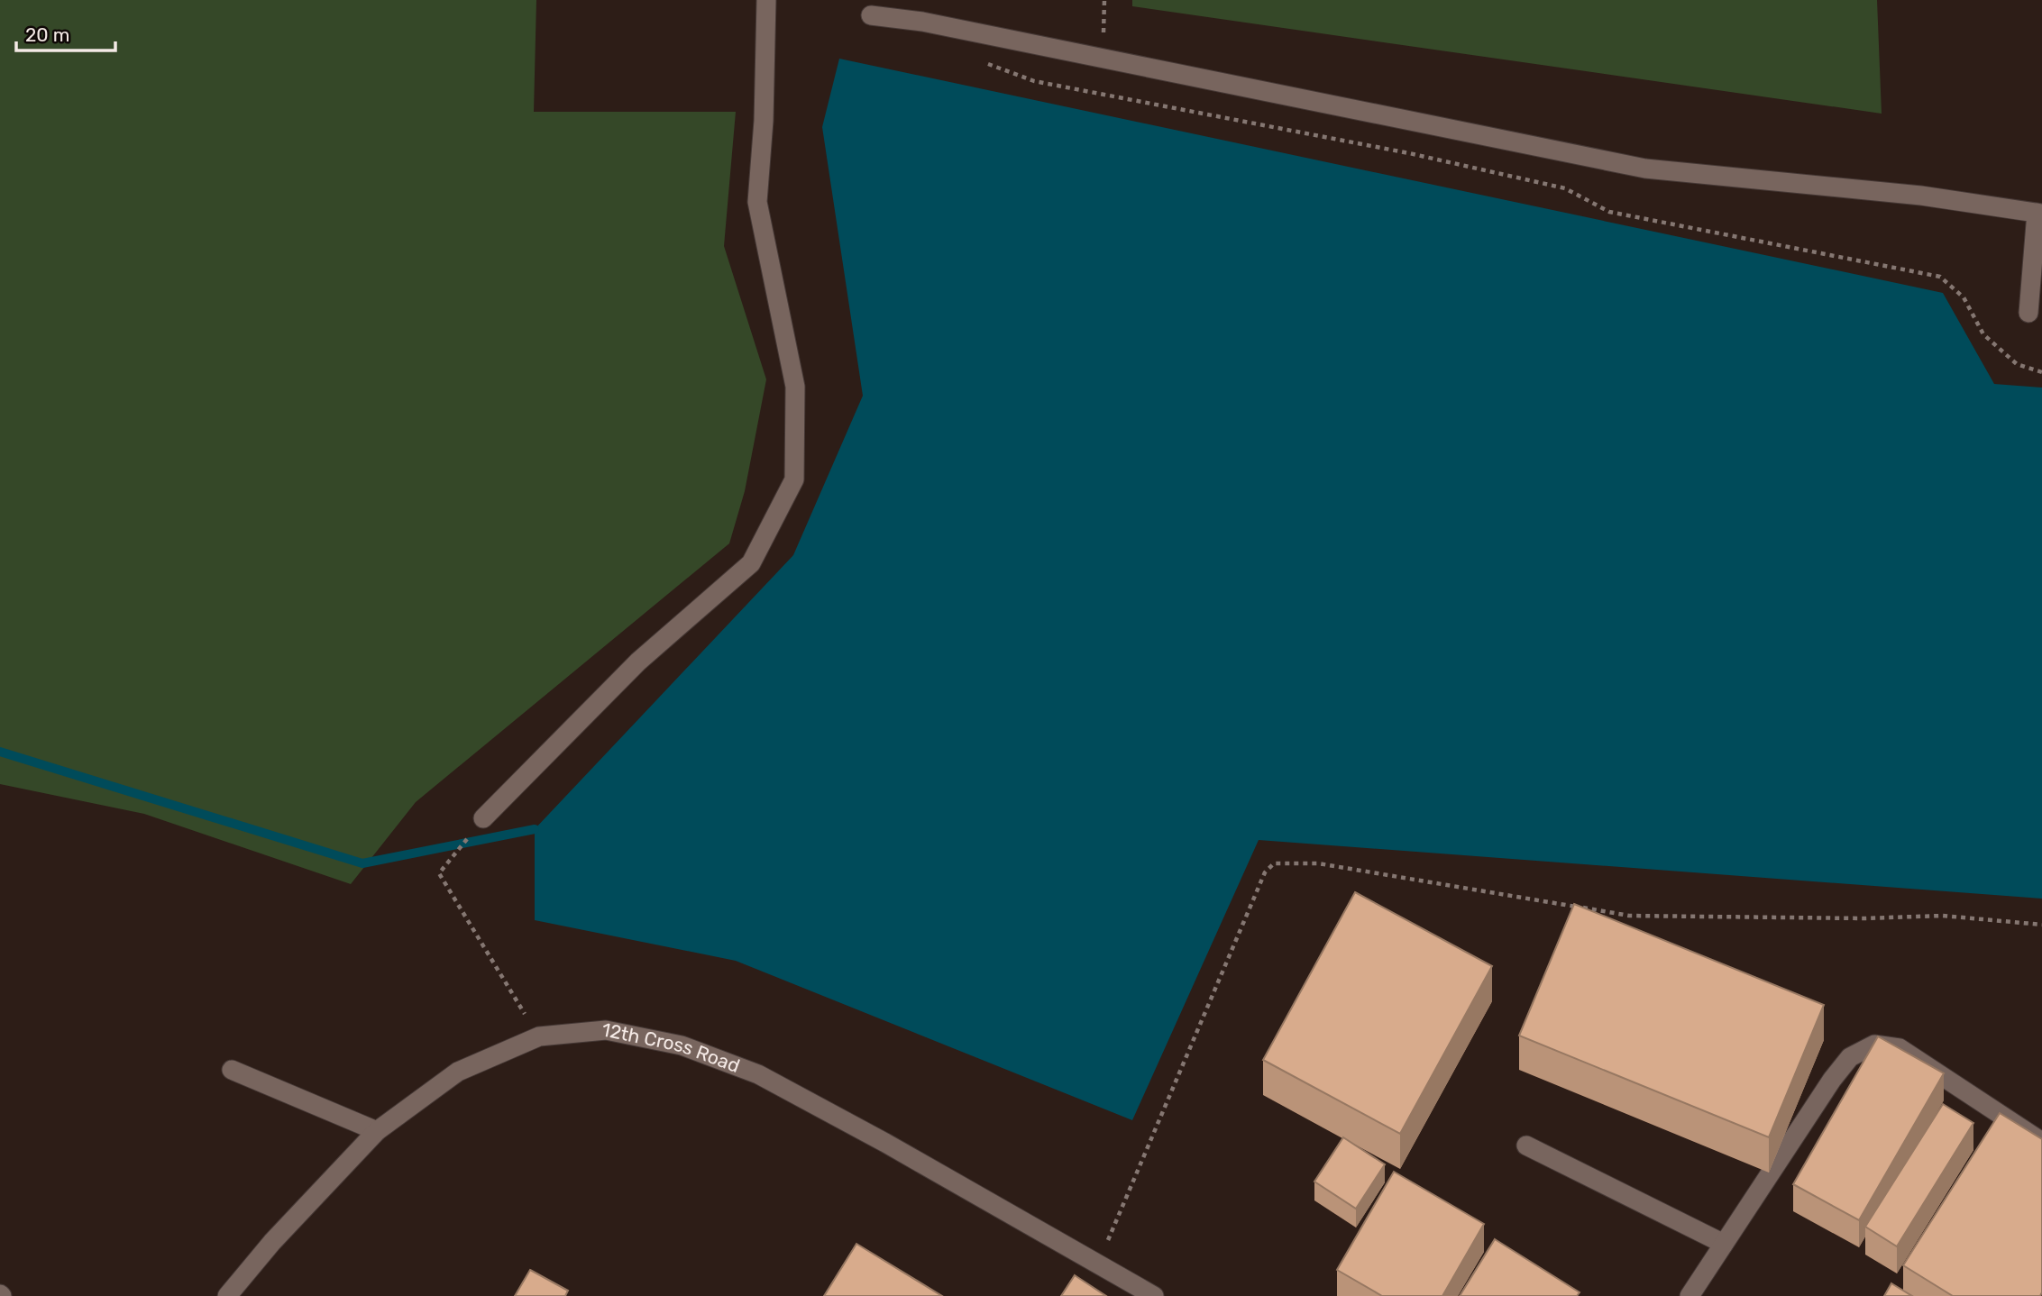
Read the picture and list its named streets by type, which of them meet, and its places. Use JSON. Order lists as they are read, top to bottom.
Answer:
{
  "streets": {
    "street": ["12th Cross Road"]
  },
  "scale_bar": "20 m"
}
